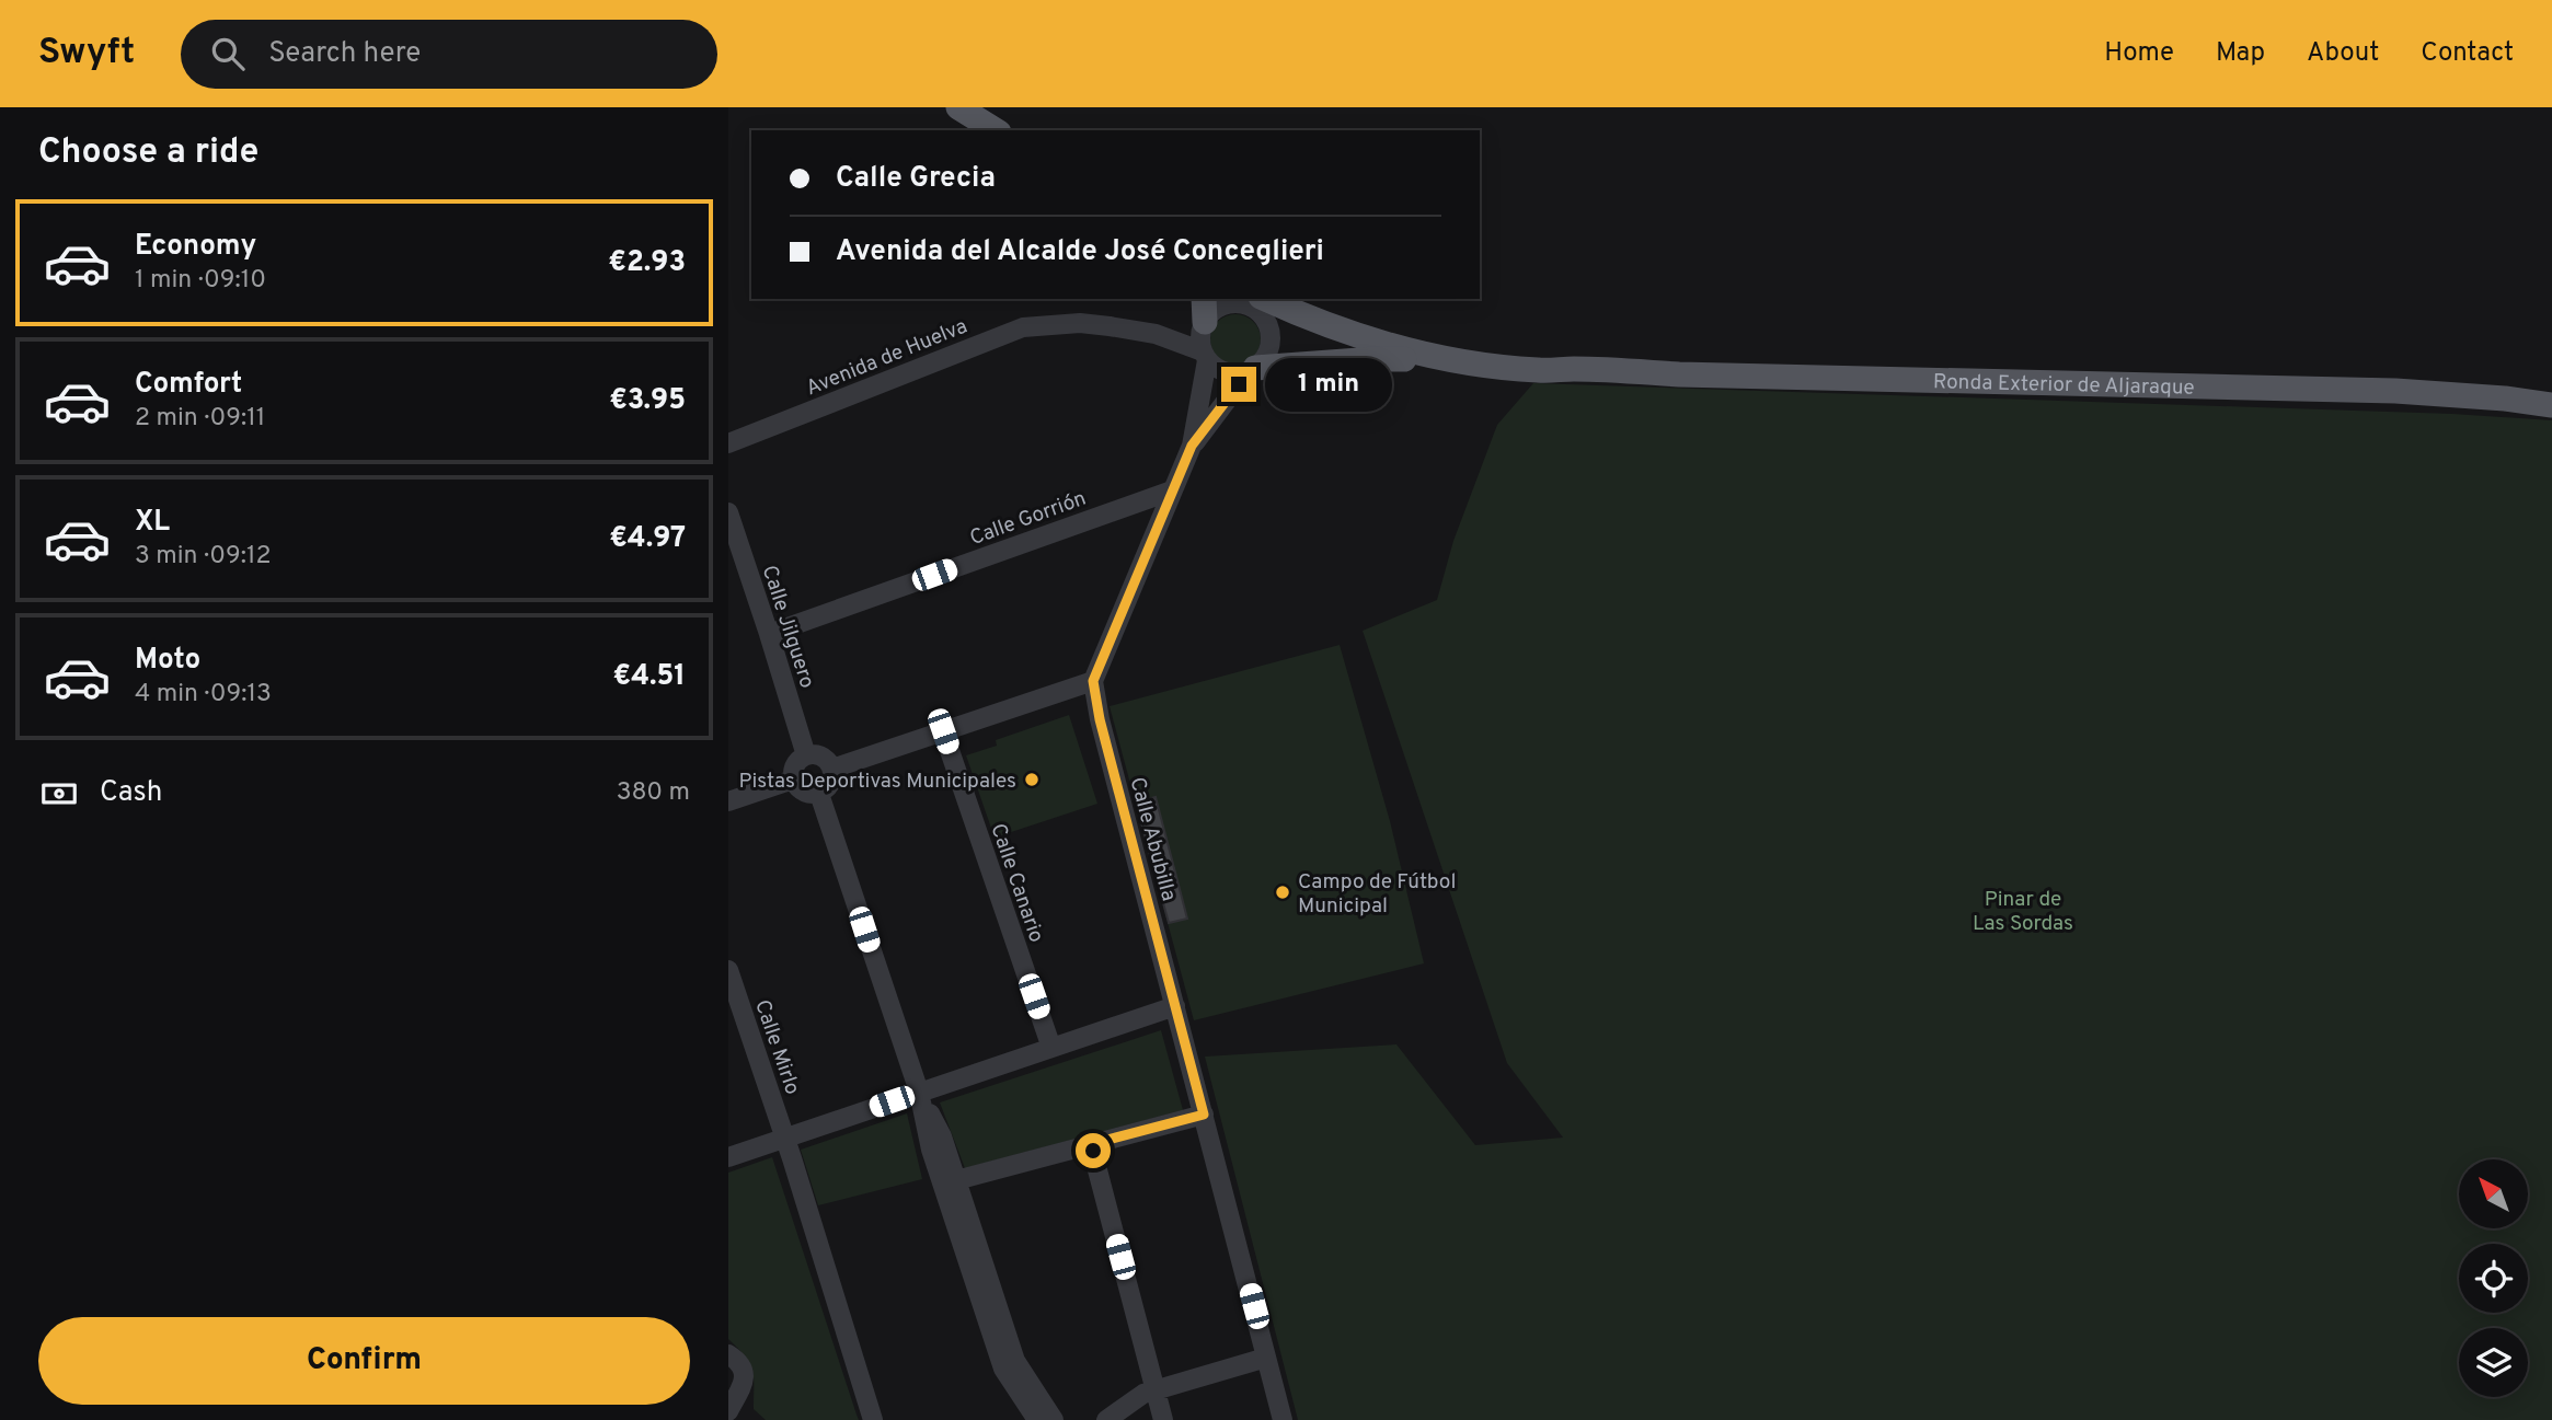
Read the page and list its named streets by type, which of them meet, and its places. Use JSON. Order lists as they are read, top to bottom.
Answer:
{
  "streets": {
    "main road": ["Ronda Exterior de Aljaraque"],
    "street": [
      "Avenida de Huelva",
      "Calle Gorrión",
      "Calle Jilguero",
      "Calle Abubilla",
      "Calle Canario",
      "Calle Mirlo"
    ]
  },
  "crossings": [
    ["Avenida de Huelva", "Ronda Exterior de Aljaraque"],
    ["Calle Gorrión", "Calle Jilguero"]
  ],
  "parks": ["Pinar de Las Sordas"],
  "places": ["Pistas Deportivas Municipales", "Campo de Fútbol Municipal"],
  "north": "top left",
  "page": {
    "header": "Swyft",
    "search": "Search here",
    "nav": [
      "Home",
      "Map",
      "About",
      "Contact"
    ],
    "heading": "Choose a ride",
    "banner": ["Calle Grecia", "Avenida del Alcalde José Conceglieri"],
    "list": [
      {
        "name": "Economy",
        "note": "1 min · 09:10",
        "value": "€2.93"
      },
      {
        "name": "Comfort",
        "note": "2 min · 09:11",
        "value": "€3.95"
      },
      {
        "name": "XL",
        "note": "3 min · 09:12",
        "value": "€4.97"
      },
      {
        "name": "Moto",
        "note": "4 min · 09:13",
        "value": "€4.51"
      }
    ],
    "bubble": "1 min",
    "pay": ["Cash", "380 m"],
    "buttons": "Confirm"
  }
}
